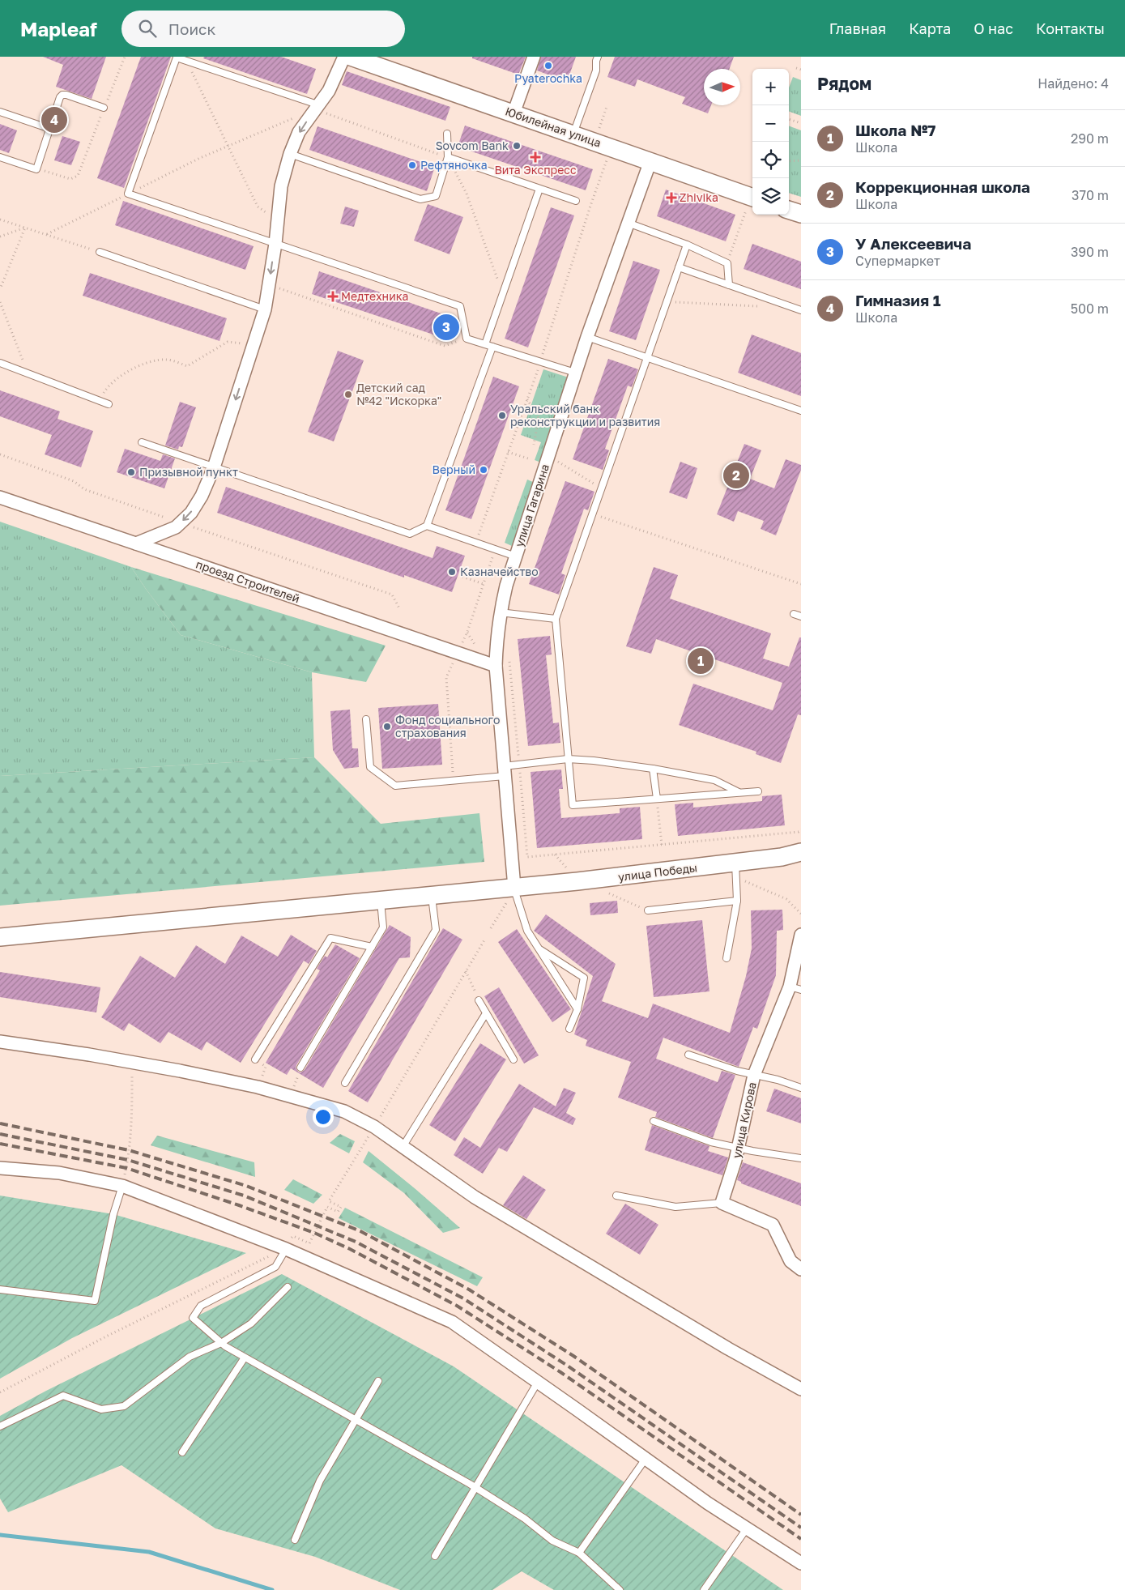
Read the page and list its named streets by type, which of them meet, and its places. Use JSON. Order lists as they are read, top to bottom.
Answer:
{
  "streets": {
    "street": [
      "Юбилейная улица",
      "улица Гагарина",
      "проезд Строителей",
      "улица Победы",
      "улица Кирова"
    ]
  },
  "crossings": [
    ["Юбилейная улица", "улица Гагарина"],
    ["улица Гагарина", "проезд Строителей"],
    ["улица Гагарина", "улица Победы"]
  ],
  "places": {
    "other": [
      "Pyaterochka",
      "Sovcom Bank",
      "Рефтяночка",
      "Детский сад №42 \"Искорка\"",
      "Уральский банк реконструкции и развития",
      "Верный",
      "Призывной пункт",
      "Казначейство",
      "Фонд социального страхования"
    ],
    "health": ["Вита Экспресс", "Zhivika", "Медтехника"]
  },
  "north": "right",
  "page": {
    "header": "Mapleaf",
    "search": "Поиск",
    "nav": [
      "Главная",
      "Карта",
      "О нас",
      "Контакты"
    ],
    "heading": ["Рядом", "Найдено: 4"],
    "map_buttons": ["+", "−"],
    "pins": [
      "4",
      "3",
      "2",
      "1"
    ],
    "list": [
      {
        "mark": "1",
        "name": "Школа №7",
        "note": "Школа",
        "value": "290 m"
      },
      {
        "mark": "2",
        "name": "Коррекционная школа",
        "note": "Школа",
        "value": "370 m"
      },
      {
        "mark": "3",
        "name": "У Алексеевича",
        "note": "Супермаркет",
        "value": "390 m"
      },
      {
        "mark": "4",
        "name": "Гимназия 1",
        "note": "Школа",
        "value": "500 m"
      }
    ]
  }
}
